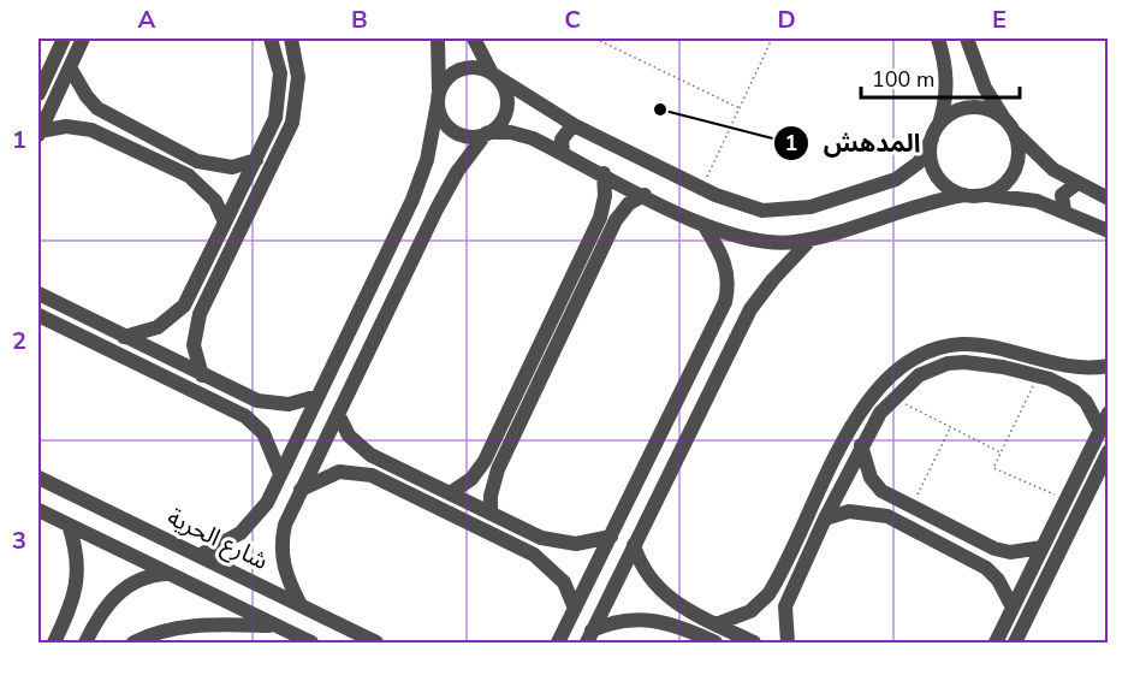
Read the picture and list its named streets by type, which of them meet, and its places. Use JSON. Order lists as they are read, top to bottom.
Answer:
{
  "streets": {
    "street": ["شارع الحرية"]
  },
  "places": ["المدهش"],
  "scale_bar": "100 m",
  "grid": {
    "columns": [
      "A",
      "B",
      "C",
      "D",
      "E"
    ],
    "rows": ["1", "2", "3"]
  }
}
